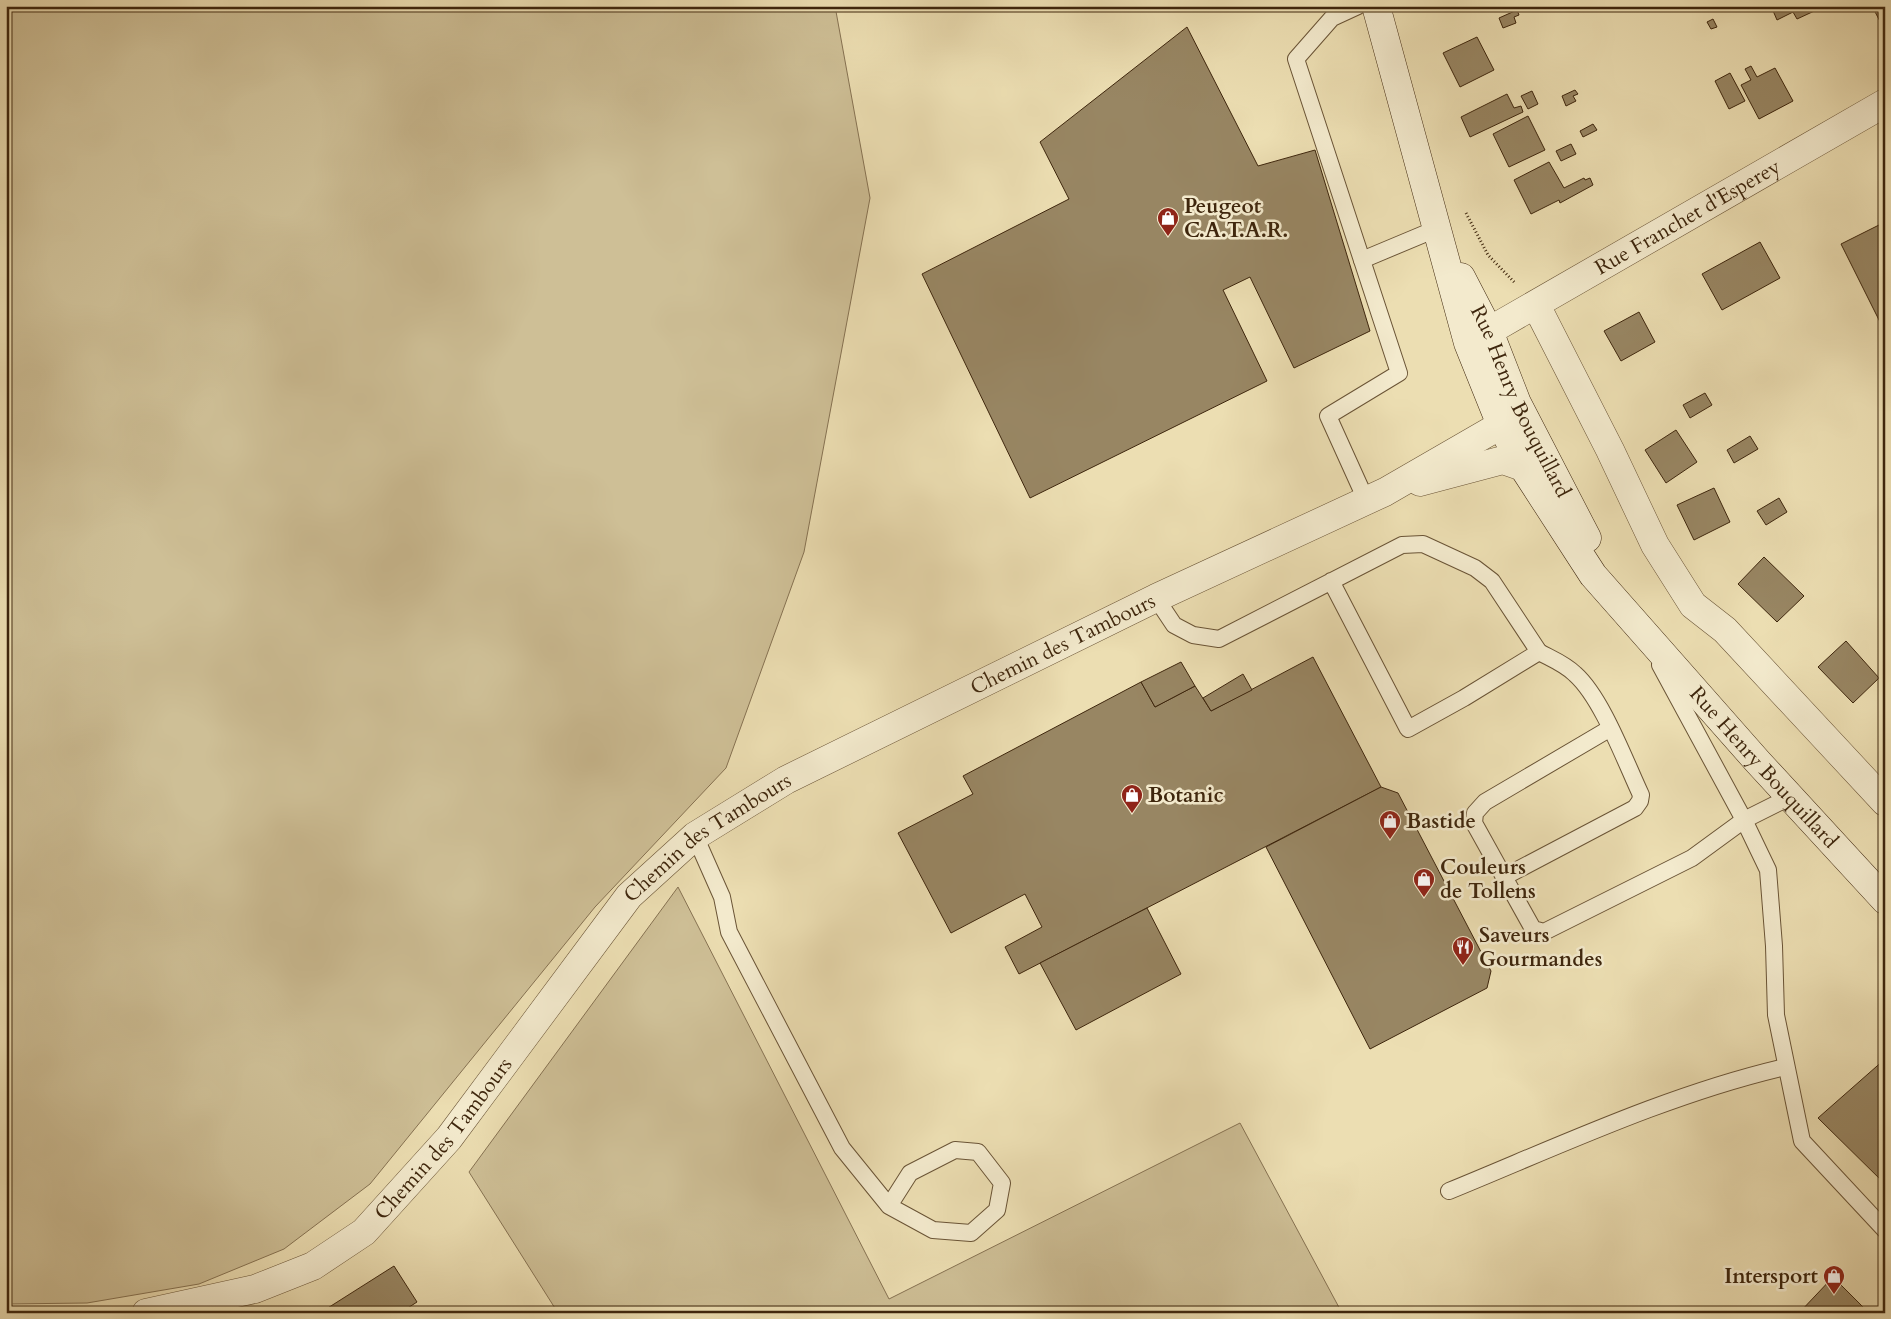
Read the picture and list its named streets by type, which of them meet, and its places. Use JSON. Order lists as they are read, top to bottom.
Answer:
{
  "streets": {
    "street": ["Rue Franchet d'Esperey", "Rue Henry Bouquillard", "Chemin des Tambours"]
  },
  "crossings": [
    ["Rue Franchet d'Esperey", "Rue Henry Bouquillard"],
    ["Rue Henry Bouquillard", "Chemin des Tambours"]
  ],
  "places": {
    "shop": [
      "Peugeot C.A.T.A.R.",
      "Botanic",
      "Bastide",
      "Couleurs de Tollens",
      "Intersport"
    ],
    "restaurant": ["Saveurs Gourmandes"]
  }
}
